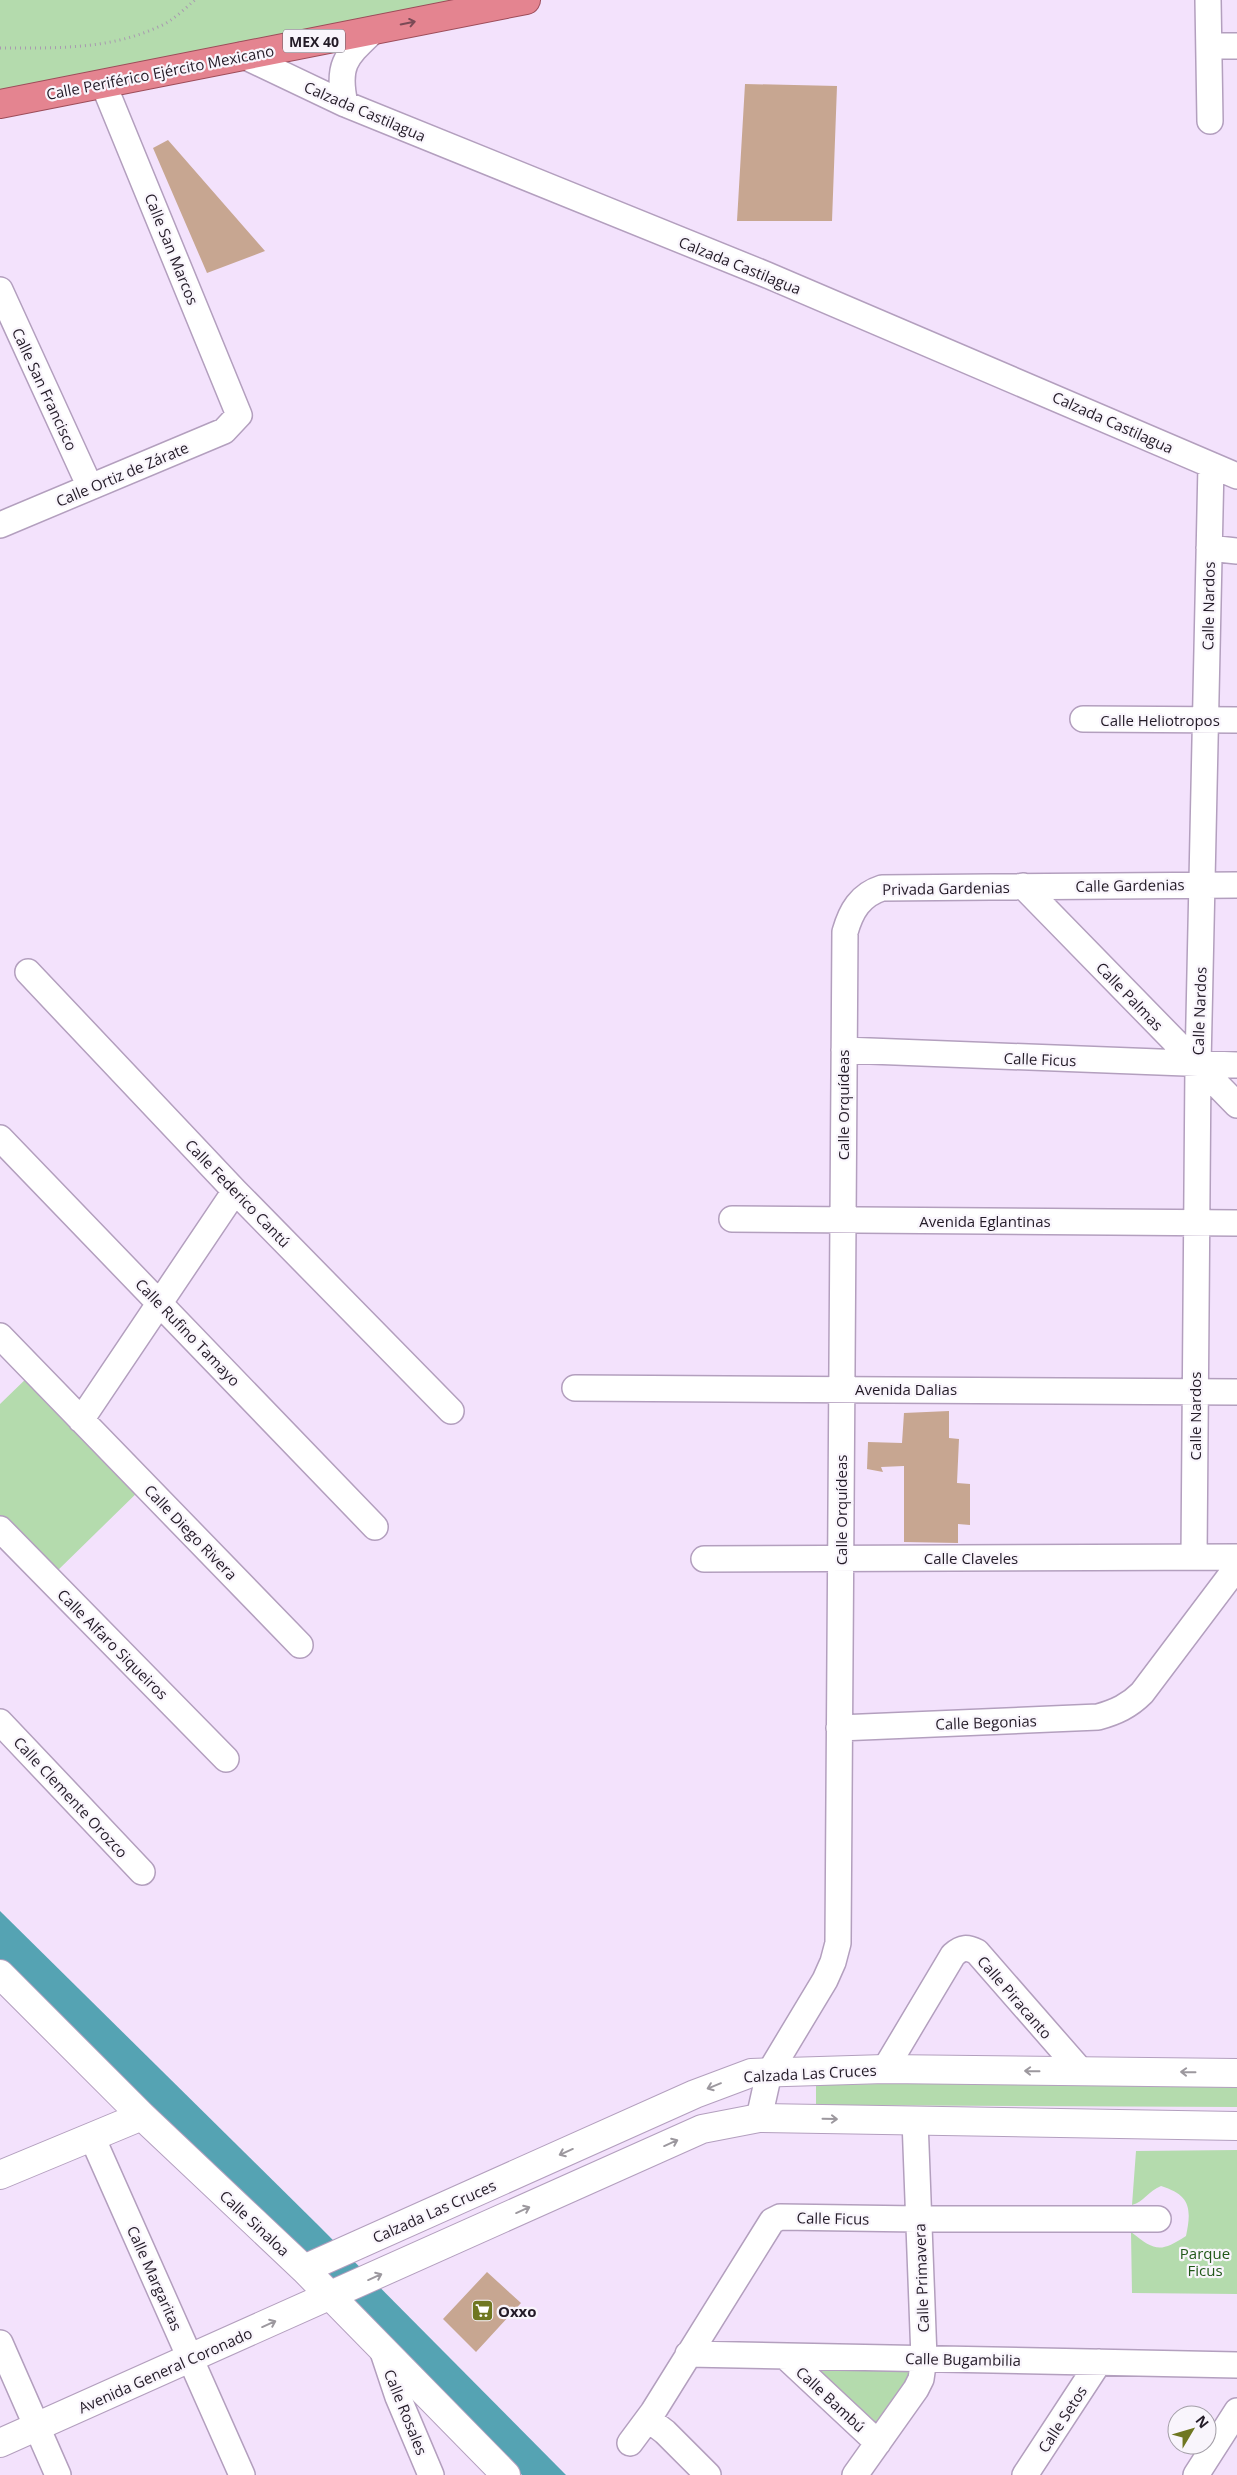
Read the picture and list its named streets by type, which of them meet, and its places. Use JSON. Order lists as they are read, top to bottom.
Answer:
{
  "streets": {
    "highway": ["MEX 40", "Calle Periférico Ejército Mexicano"],
    "street": [
      "Calzada Castilagua",
      "Calle San Marcos",
      "Calle San Francisco",
      "Calle Ortiz de Zárate",
      "Calle Nardos",
      "Calle Heliotropos",
      "Calle Gardenias",
      "Privada Gardenias",
      "Calle Palmas",
      "Calle Ficus",
      "Calle Orquídeas",
      "Calle Federico Cantú",
      "Avenida Eglantinas",
      "Calle Rufino Tamayo",
      "Avenida Dalias",
      "Calle Diego Rivera",
      "Calle Claveles",
      "Calle Alfaro Siqueiros",
      "Calle Begonias",
      "Calle Clemente Orozco",
      "Calle Piracanto",
      "Calzada Las Cruces",
      "Calle Sinaloa",
      "Calle Margaritas",
      "Calle Primavera",
      "Calle Bugambilia",
      "Avenida General Coronado",
      "Calle Bambú",
      "Calle Rosales",
      "Calle Setos"
    ]
  },
  "crossings": [
    ["Calle Periférico Ejército Mexicano", "Calzada Castilagua"],
    ["Calle Periférico Ejército Mexicano", "Calle San Marcos"],
    ["Calzada Castilagua", "Calle Nardos"],
    ["Calle San Marcos", "Calle Ortiz de Zárate"],
    ["Calle San Francisco", "Calle Ortiz de Zárate"],
    ["Calle Nardos", "Calle Heliotropos"],
    ["Calle Nardos", "Calle Gardenias"],
    ["Calle Nardos", "Calle Palmas"],
    ["Calle Nardos", "Calle Ficus"],
    ["Calle Nardos", "Avenida Eglantinas"],
    ["Calle Nardos", "Avenida Dalias"],
    ["Calle Nardos", "Calle Claveles"],
    ["Calle Gardenias", "Privada Gardenias"],
    ["Calle Gardenias", "Calle Palmas"],
    ["Privada Gardenias", "Calle Palmas"],
    ["Privada Gardenias", "Calle Orquídeas"],
    ["Calle Palmas", "Calle Ficus"],
    ["Calle Ficus", "Calle Orquídeas"],
    ["Calle Ficus", "Calle Primavera"],
    ["Calle Ficus", "Calle Bugambilia"],
    ["Calle Orquídeas", "Avenida Eglantinas"],
    ["Calle Orquídeas", "Avenida Dalias"],
    ["Calle Orquídeas", "Calle Claveles"],
    ["Calle Orquídeas", "Calle Begonias"],
    ["Calle Orquídeas", "Calzada Las Cruces"],
    ["Calle Piracanto", "Calzada Las Cruces"],
    ["Calzada Las Cruces", "Calle Sinaloa"],
    ["Calle Sinaloa", "Avenida General Coronado"],
    ["Calle Sinaloa", "Calle Rosales"],
    ["Calle Margaritas", "Avenida General Coronado"],
    ["Calle Primavera", "Calle Bugambilia"],
    ["Calle Primavera", "Calle Bambú"],
    ["Calle Bugambilia", "Calle Bambú"],
    ["Calle Bugambilia", "Calle Setos"]
  ],
  "parks": ["Parque Ficus"],
  "places": {
    "supermarket": ["Oxxo"]
  },
  "north": "top right"
}
